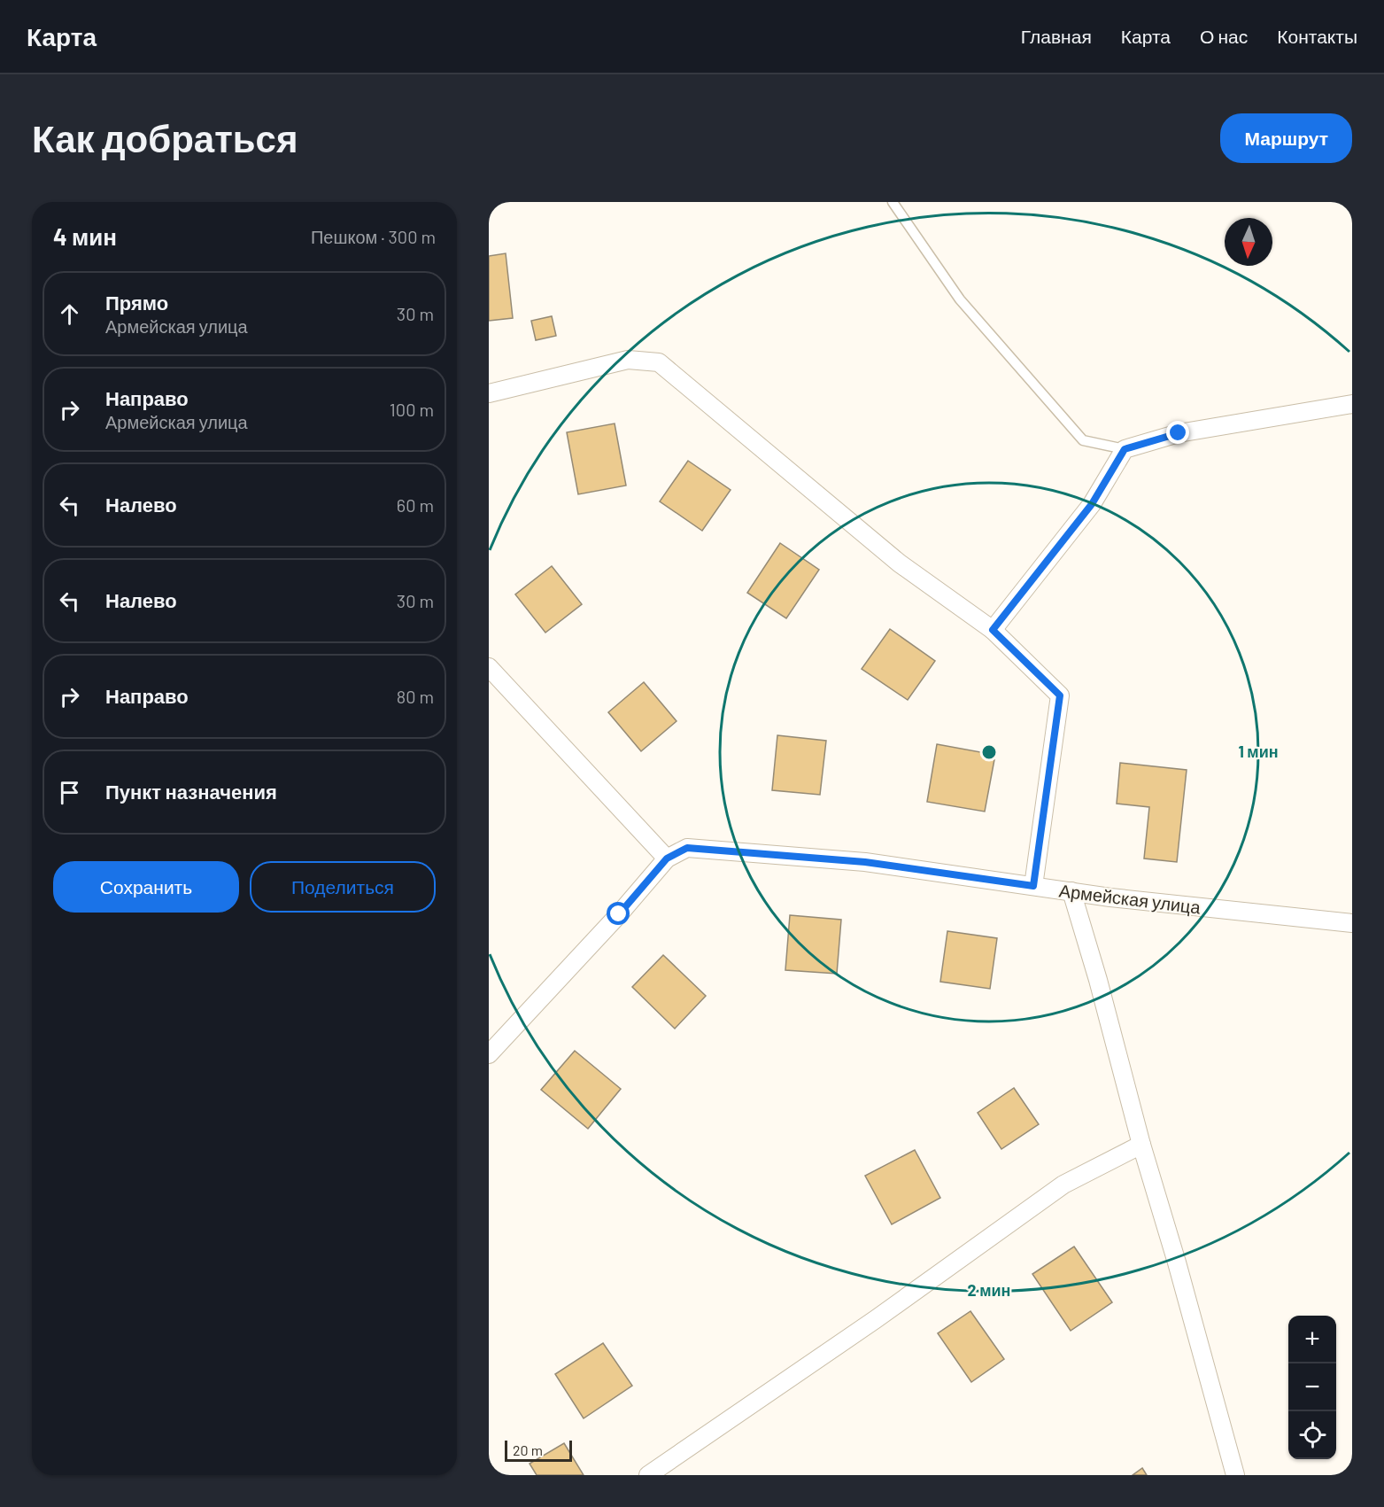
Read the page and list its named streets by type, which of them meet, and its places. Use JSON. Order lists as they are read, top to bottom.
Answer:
{
  "streets": {
    "street": ["Армейская улица"]
  },
  "scale_bar": "20 m",
  "north": "bottom",
  "page": {
    "header": "Карта",
    "nav": [
      "Главная",
      "Карта",
      "О нас",
      "Контакты"
    ],
    "buttons": [
      "Маршрут",
      ["Сохранить", "Поделиться"]
    ],
    "title": "Как добраться",
    "heading": ["4 мин", "Пешком · 300 m"],
    "list": [
      ["Прямо", "Армейская улица", "30 m"],
      ["Направо", "Армейская улица", "100 m"],
      ["Налево", "60 m"],
      ["Налево", "30 m"],
      ["Направо", "80 m"],
      "Пункт назначения"
    ],
    "map_buttons": ["+", "−"],
    "scale": "20 m"
  },
  "rings": ["1 мин", "2 мин"]
}
